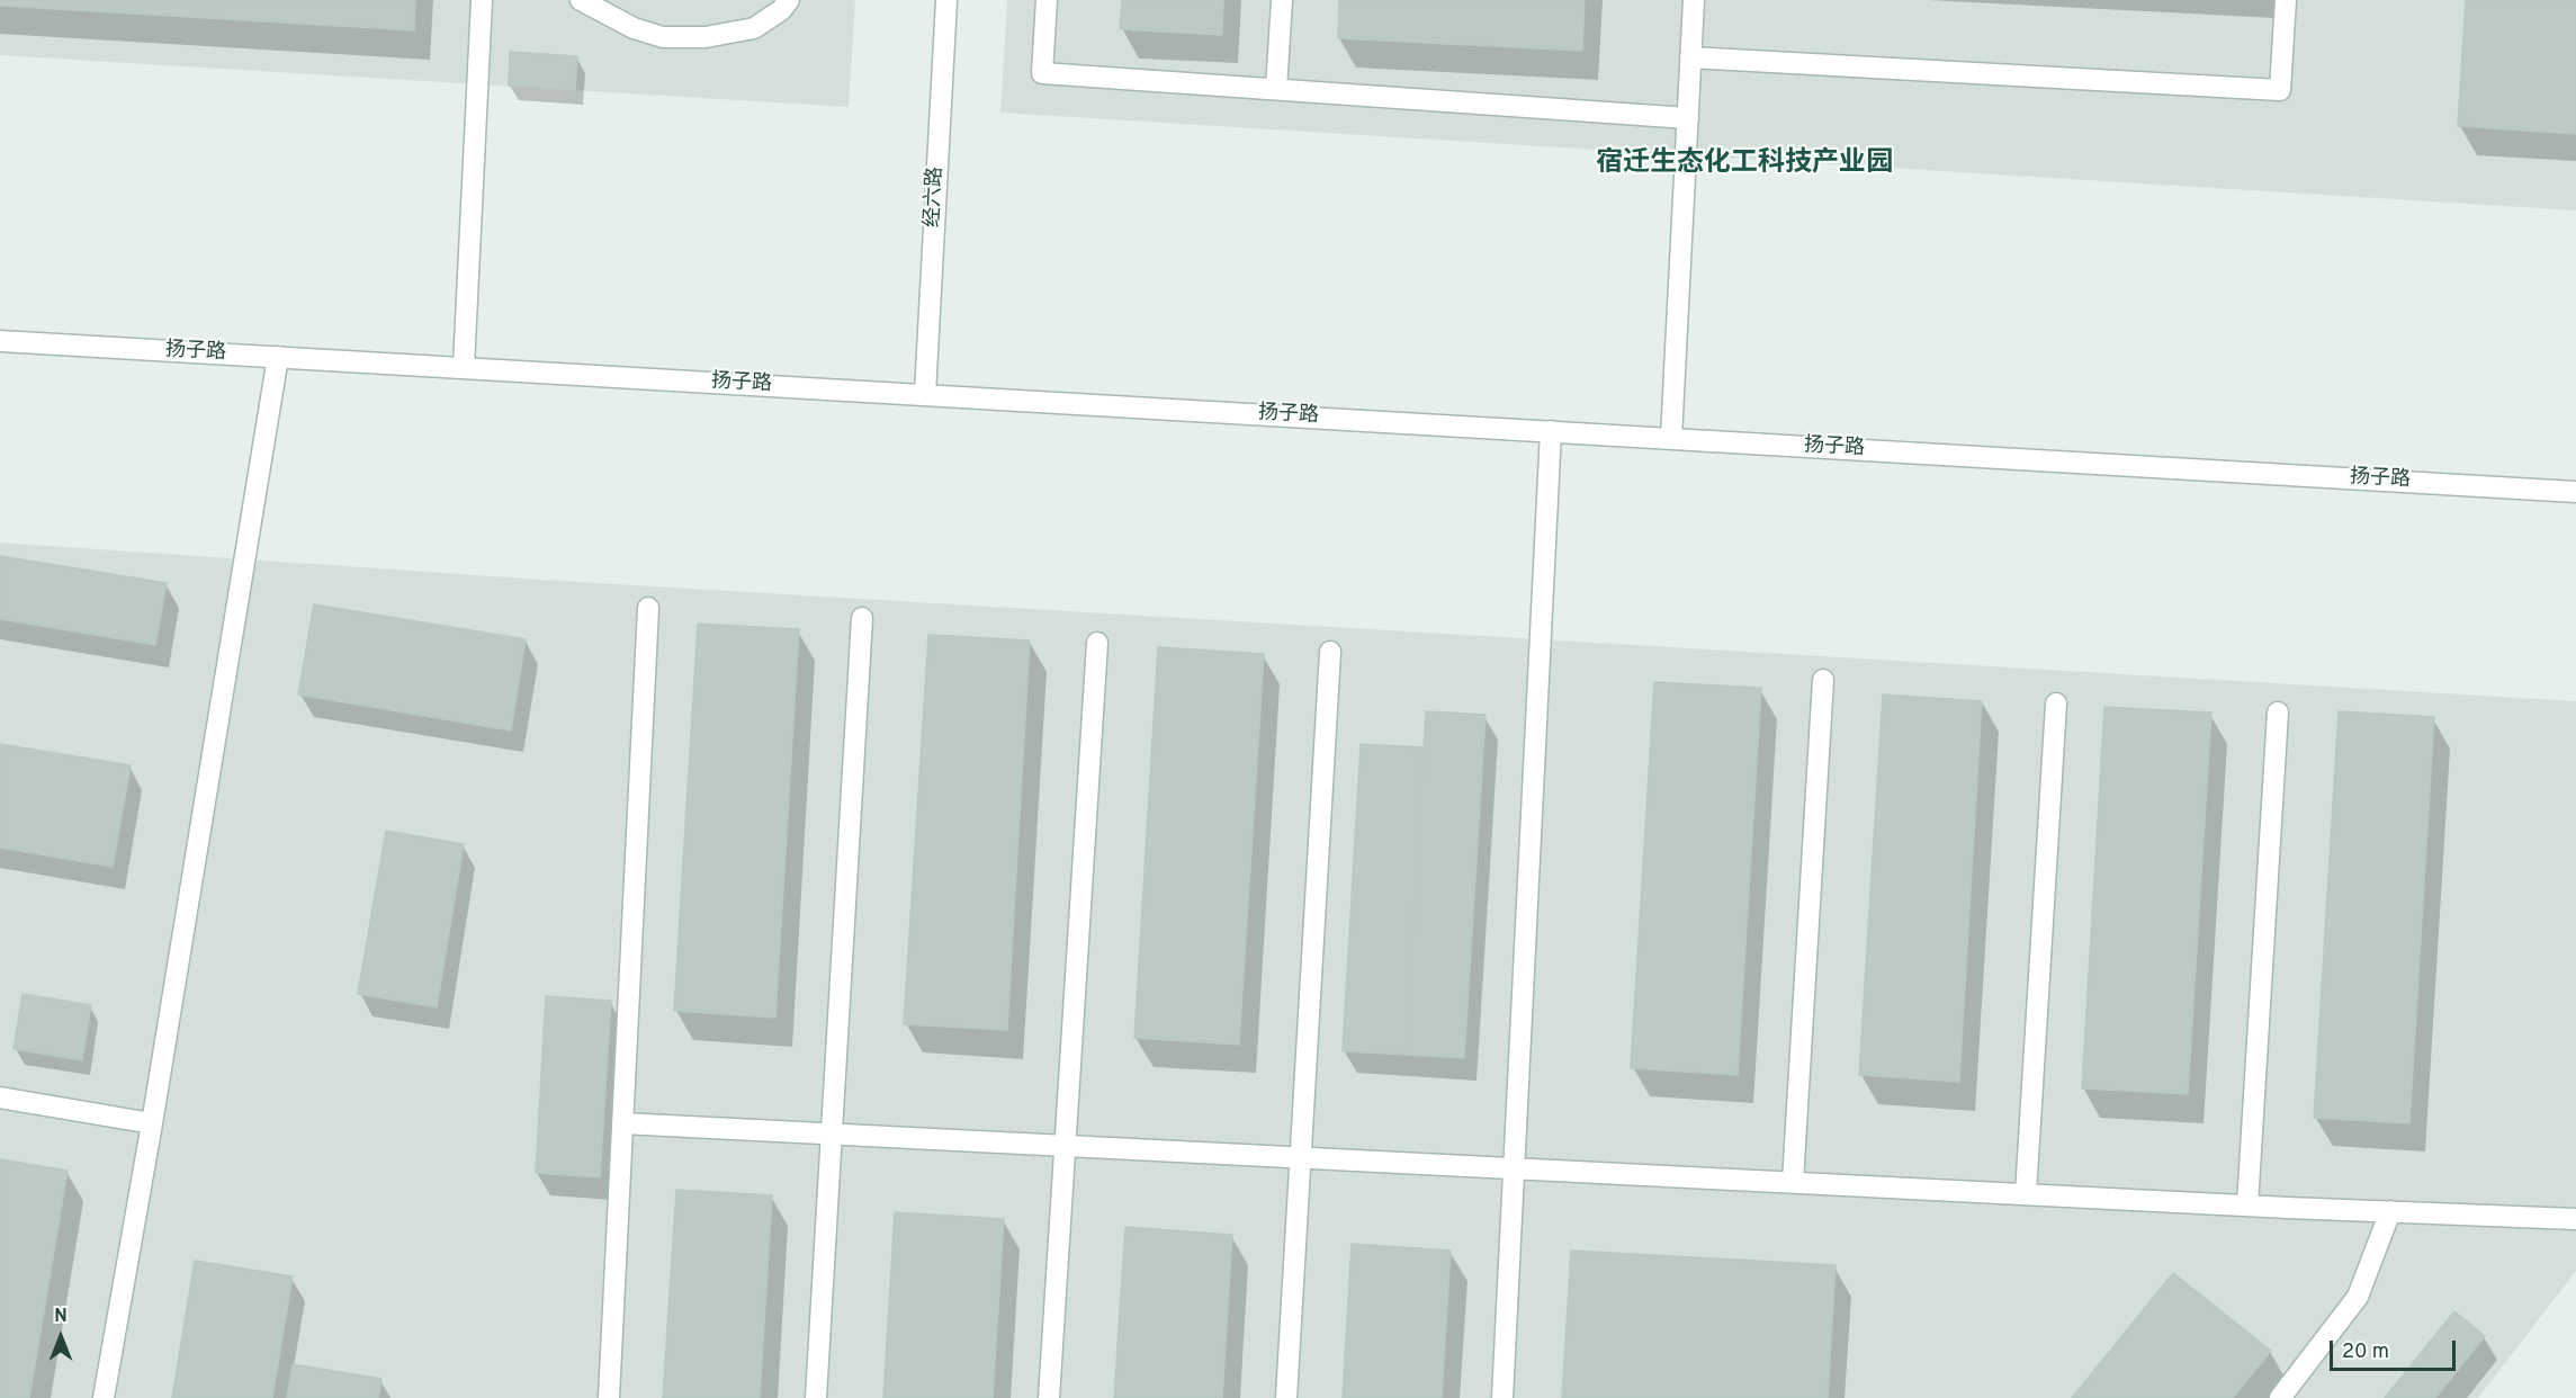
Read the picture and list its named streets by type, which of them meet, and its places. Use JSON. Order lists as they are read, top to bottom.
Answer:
{
  "streets": {
    "street": ["经六路", "扬子路"]
  },
  "crossings": [
    ["经六路", "扬子路"]
  ],
  "districts": ["宿迁生态化工科技产业园"],
  "scale_bar": "20 m",
  "north": "top"
}
